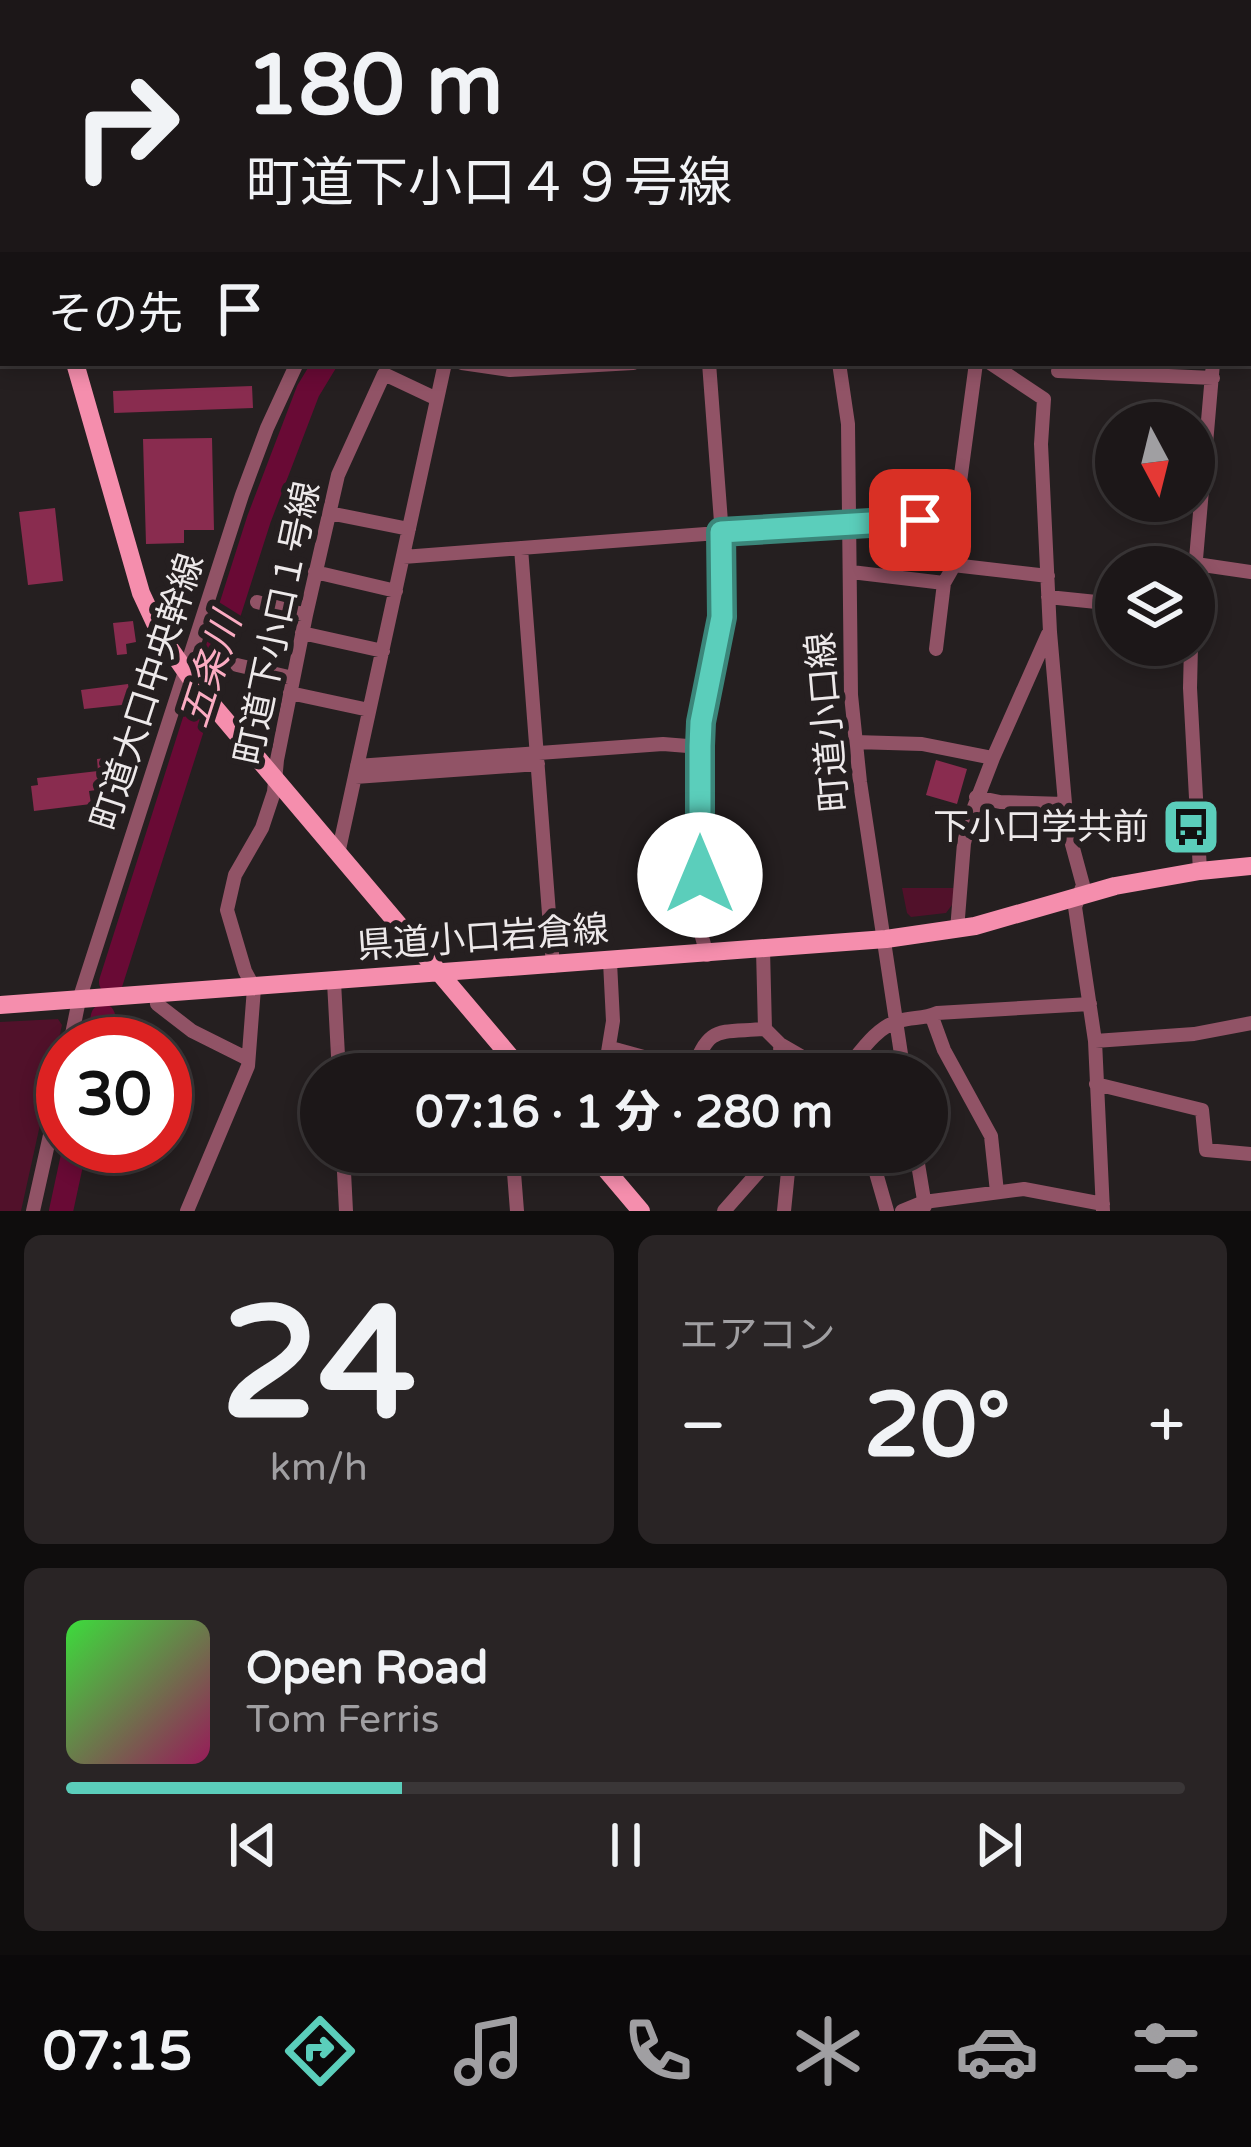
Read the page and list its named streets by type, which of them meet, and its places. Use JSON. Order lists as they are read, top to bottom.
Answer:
{
  "streets": {
    "main road": ["県道小口岩倉線"],
    "street": ["町道下小口１号線", "町道大口中央幹線", "町道小口線"]
  },
  "crossings": [
    ["町道下小口１号線", "県道小口岩倉線"],
    ["町道大口中央幹線", "県道小口岩倉線"],
    ["町道小口線", "県道小口岩倉線"]
  ],
  "water": ["五条川"],
  "places": {
    "bus stop": ["下小口学共前"]
  },
  "north": "bottom",
  "page": {
    "turn": ["180 m", "町道下小口４９号線"],
    "then": "その先",
    "limit": "30",
    "trip": "07:16 · 1 分 · 280 m",
    "tile": [
      ["24", "km/h"],
      "エアコン"
    ],
    "heat": ["−", "20°", "+"],
    "song": ["Open Road", "Tom Ferris"],
    "tabs": "07:15"
  }
}
